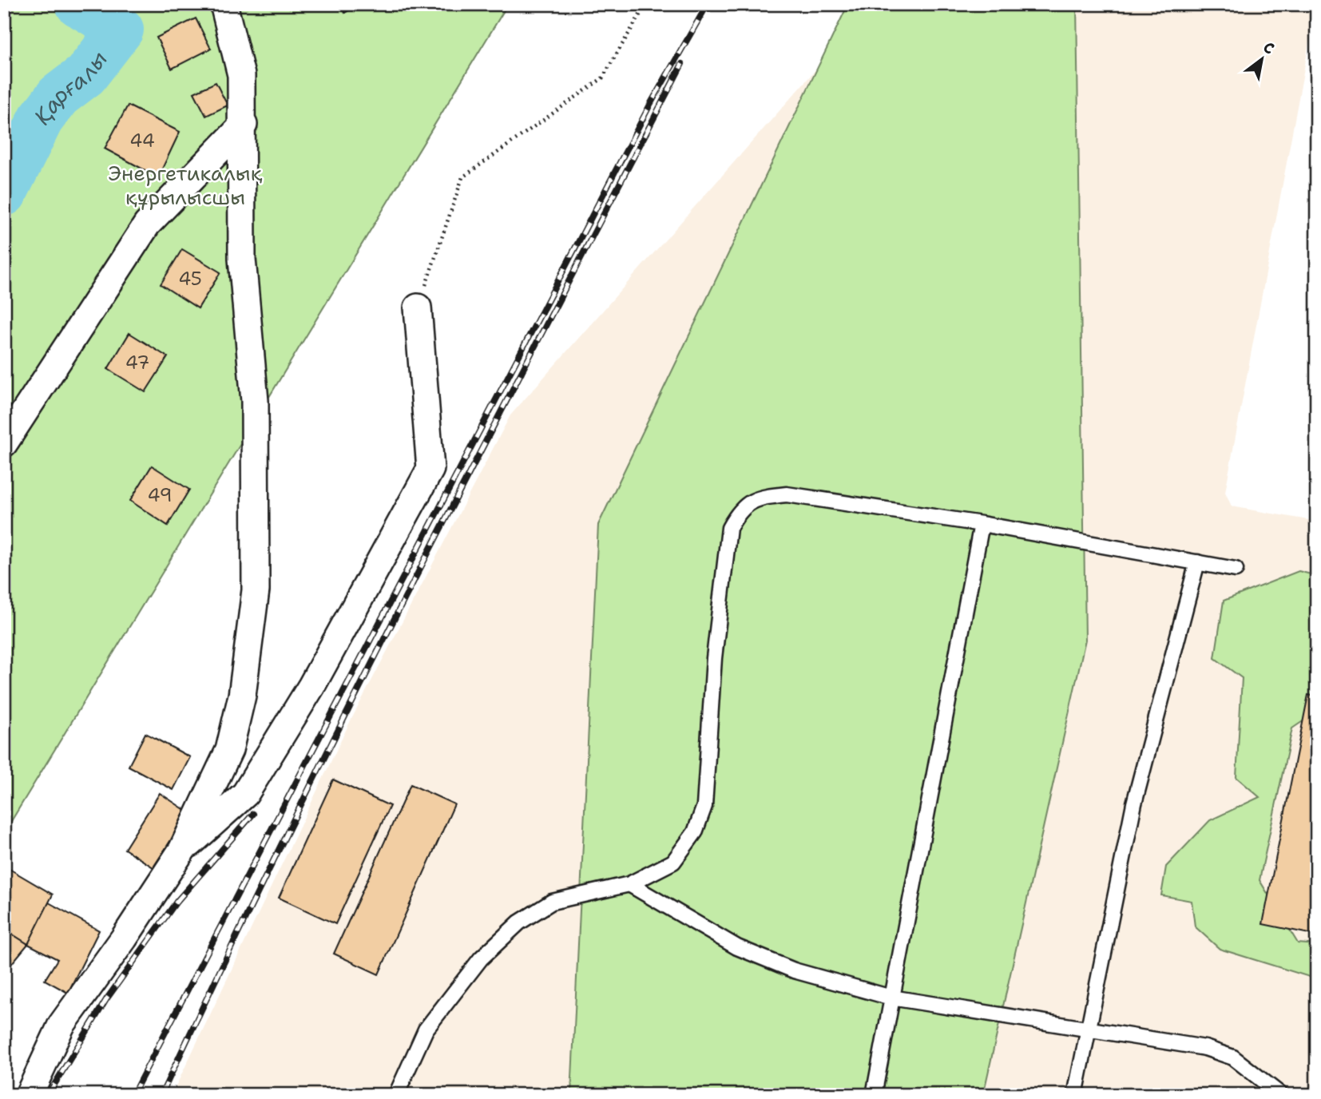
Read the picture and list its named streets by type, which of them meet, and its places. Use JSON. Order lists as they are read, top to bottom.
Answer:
{
  "water": ["Қарғалы"],
  "parks": ["Энергетикалық құрылысшы"],
  "house_numbers": [
    "44",
    "45",
    "47",
    "49"
  ],
  "north": "top right"
}
